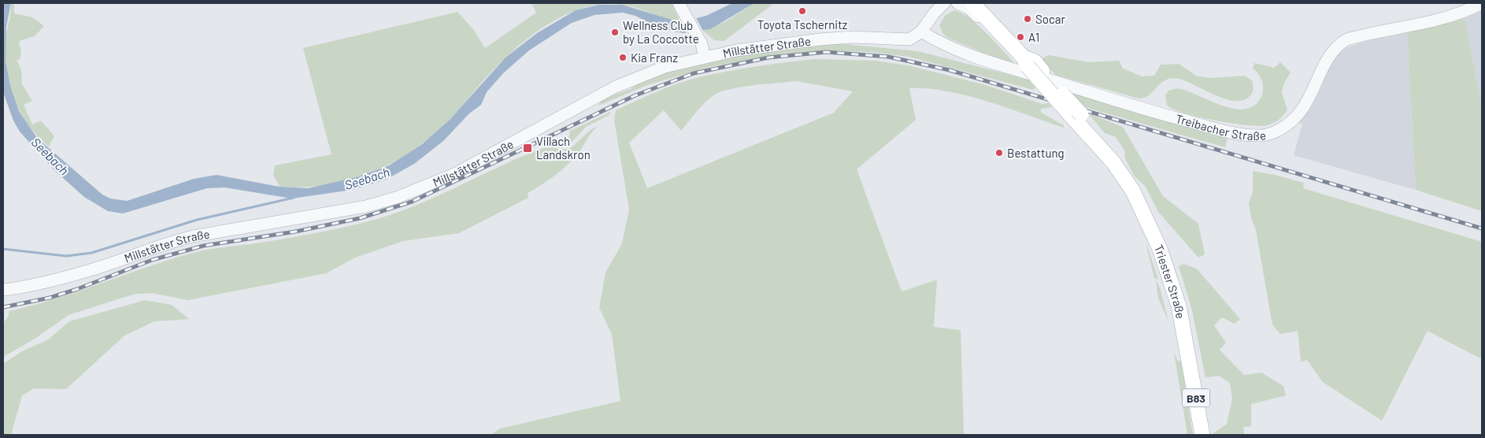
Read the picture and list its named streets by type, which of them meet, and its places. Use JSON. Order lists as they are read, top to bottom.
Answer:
{
  "streets": {
    "main road": ["Triester Straße", "B83"],
    "street": ["Millstätter Straße", "Treibacher Straße"]
  },
  "crossings": [
    ["Millstätter Straße", "Treibacher Straße"]
  ],
  "water": ["Seebach"],
  "places": {
    "other": [
      "Toyota Tschernitz",
      "Socar",
      "Wellness Club by La Coccotte",
      "A1",
      "Kia Franz",
      "Bestattung"
    ],
    "transit": ["Villach Landskron"]
  }
}
